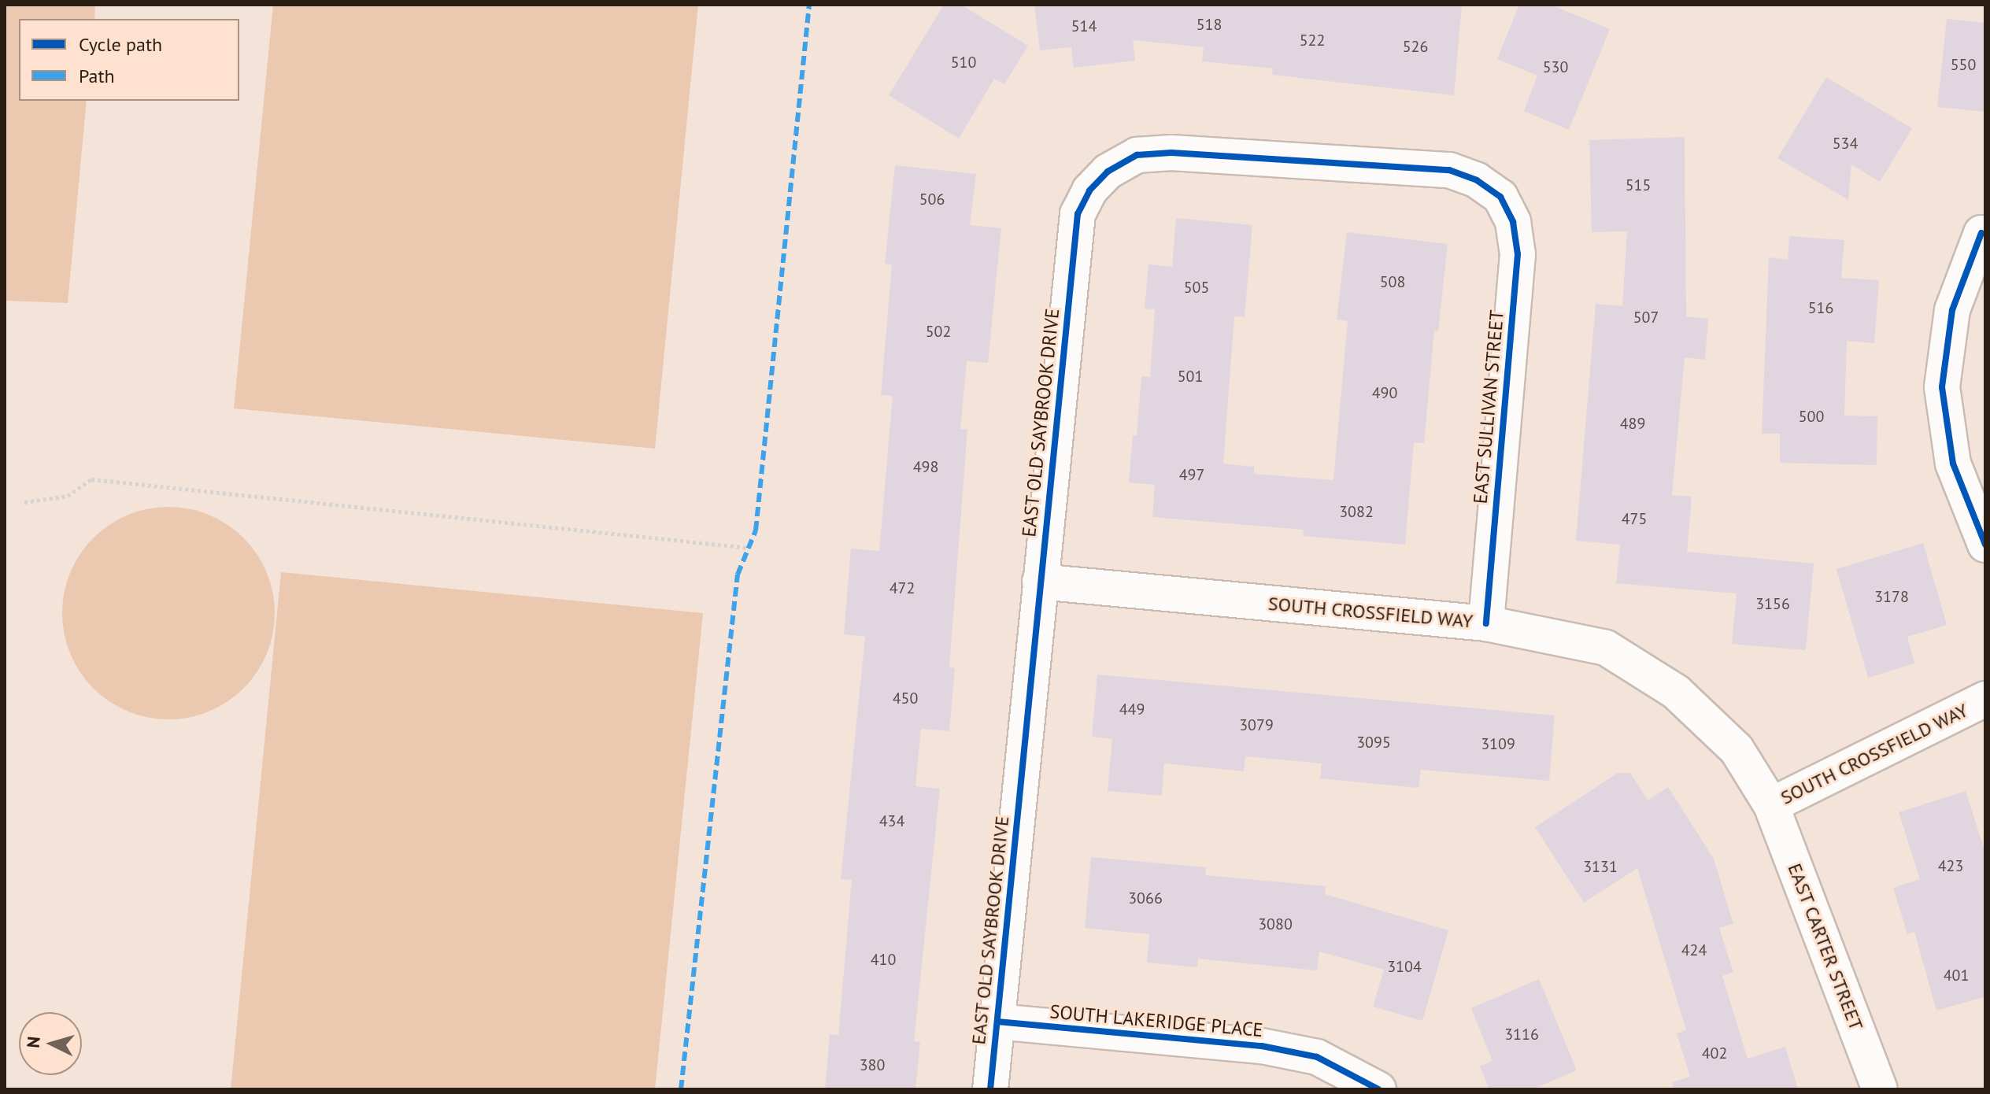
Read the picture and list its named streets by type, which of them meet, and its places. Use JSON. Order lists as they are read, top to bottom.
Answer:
{
  "streets": {
    "street": [
      "EAST SULLIVAN STREET",
      "EAST OLD SAYBROOK DRIVE",
      "SOUTH CROSSFIELD WAY",
      "EAST CARTER STREET",
      "SOUTH LAKERIDGE PLACE"
    ]
  },
  "crossings": [
    ["EAST SULLIVAN STREET", "EAST OLD SAYBROOK DRIVE"],
    ["EAST SULLIVAN STREET", "SOUTH CROSSFIELD WAY"],
    ["EAST OLD SAYBROOK DRIVE", "SOUTH CROSSFIELD WAY"],
    ["EAST OLD SAYBROOK DRIVE", "SOUTH LAKERIDGE PLACE"],
    ["SOUTH CROSSFIELD WAY", "EAST CARTER STREET"]
  ],
  "house_numbers": [
    "518",
    "514",
    "522",
    "526",
    "510",
    "550",
    "530",
    "534",
    "515",
    "506",
    "508",
    "505",
    "516",
    "507",
    "502",
    "501",
    "490",
    "500",
    "489",
    "498",
    "497",
    "3082",
    "475",
    "472",
    "3178",
    "3156",
    "450",
    "449",
    "3079",
    "3095",
    "3109",
    "434",
    "423",
    "3131",
    "3066",
    "3080",
    "424",
    "410",
    "3104",
    "401",
    "3116",
    "402",
    "380"
  ],
  "legend": ["Cycle path", "Path"],
  "north": "left"
}
